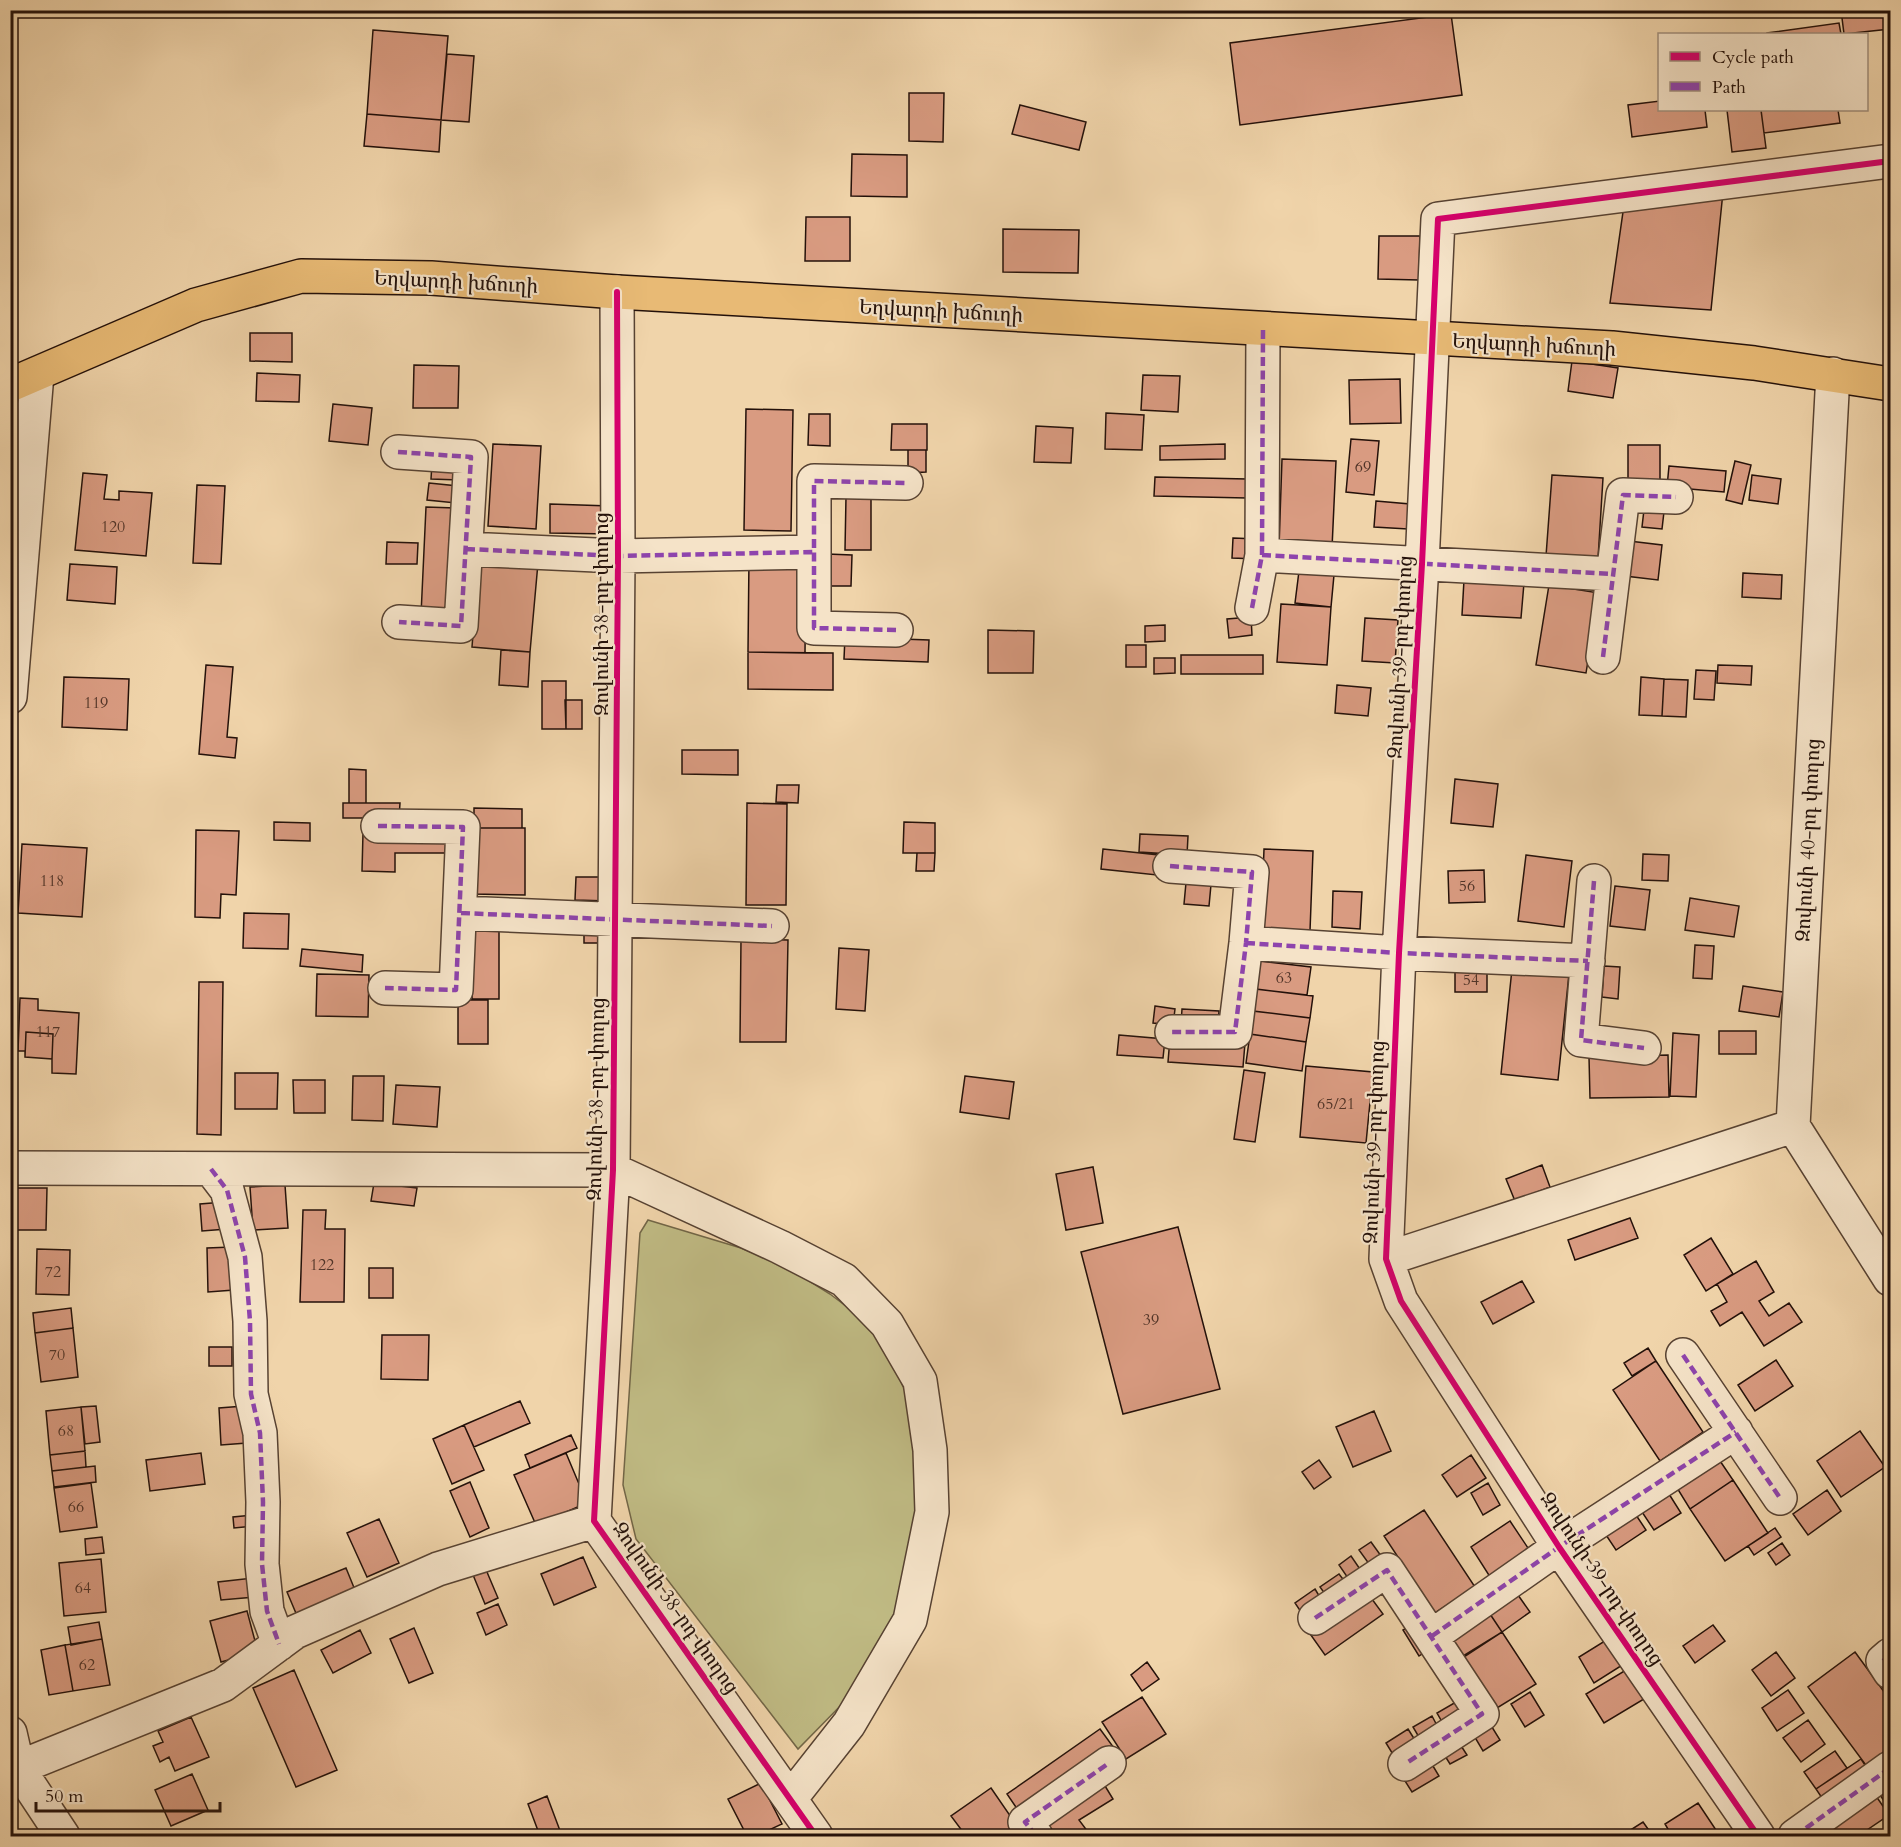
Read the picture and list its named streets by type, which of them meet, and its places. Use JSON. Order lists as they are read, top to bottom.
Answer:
{
  "streets": {
    "main road": ["Եղվարդի խճուղի"],
    "street": ["Զովունի 38-րդ փողոց", "Զովունի 39-րդ փողոց", "Զովունի 40-րդ փողոց"]
  },
  "crossings": [
    ["Եղվարդի խճուղի", "Զովունի 38-րդ փողոց"],
    ["Եղվարդի խճուղի", "Զովունի 39-րդ փողոց"],
    ["Եղվարդի խճուղի", "Զովունի 40-րդ փողոց"]
  ],
  "house_numbers": [
    "69",
    "120",
    "119",
    "118",
    "56",
    "63",
    "54",
    "117",
    "65/21",
    "122",
    "72",
    "39",
    "70",
    "68",
    "66",
    "64",
    "62"
  ],
  "legend": ["Cycle path", "Path"],
  "scale_bar": "50 m"
}
